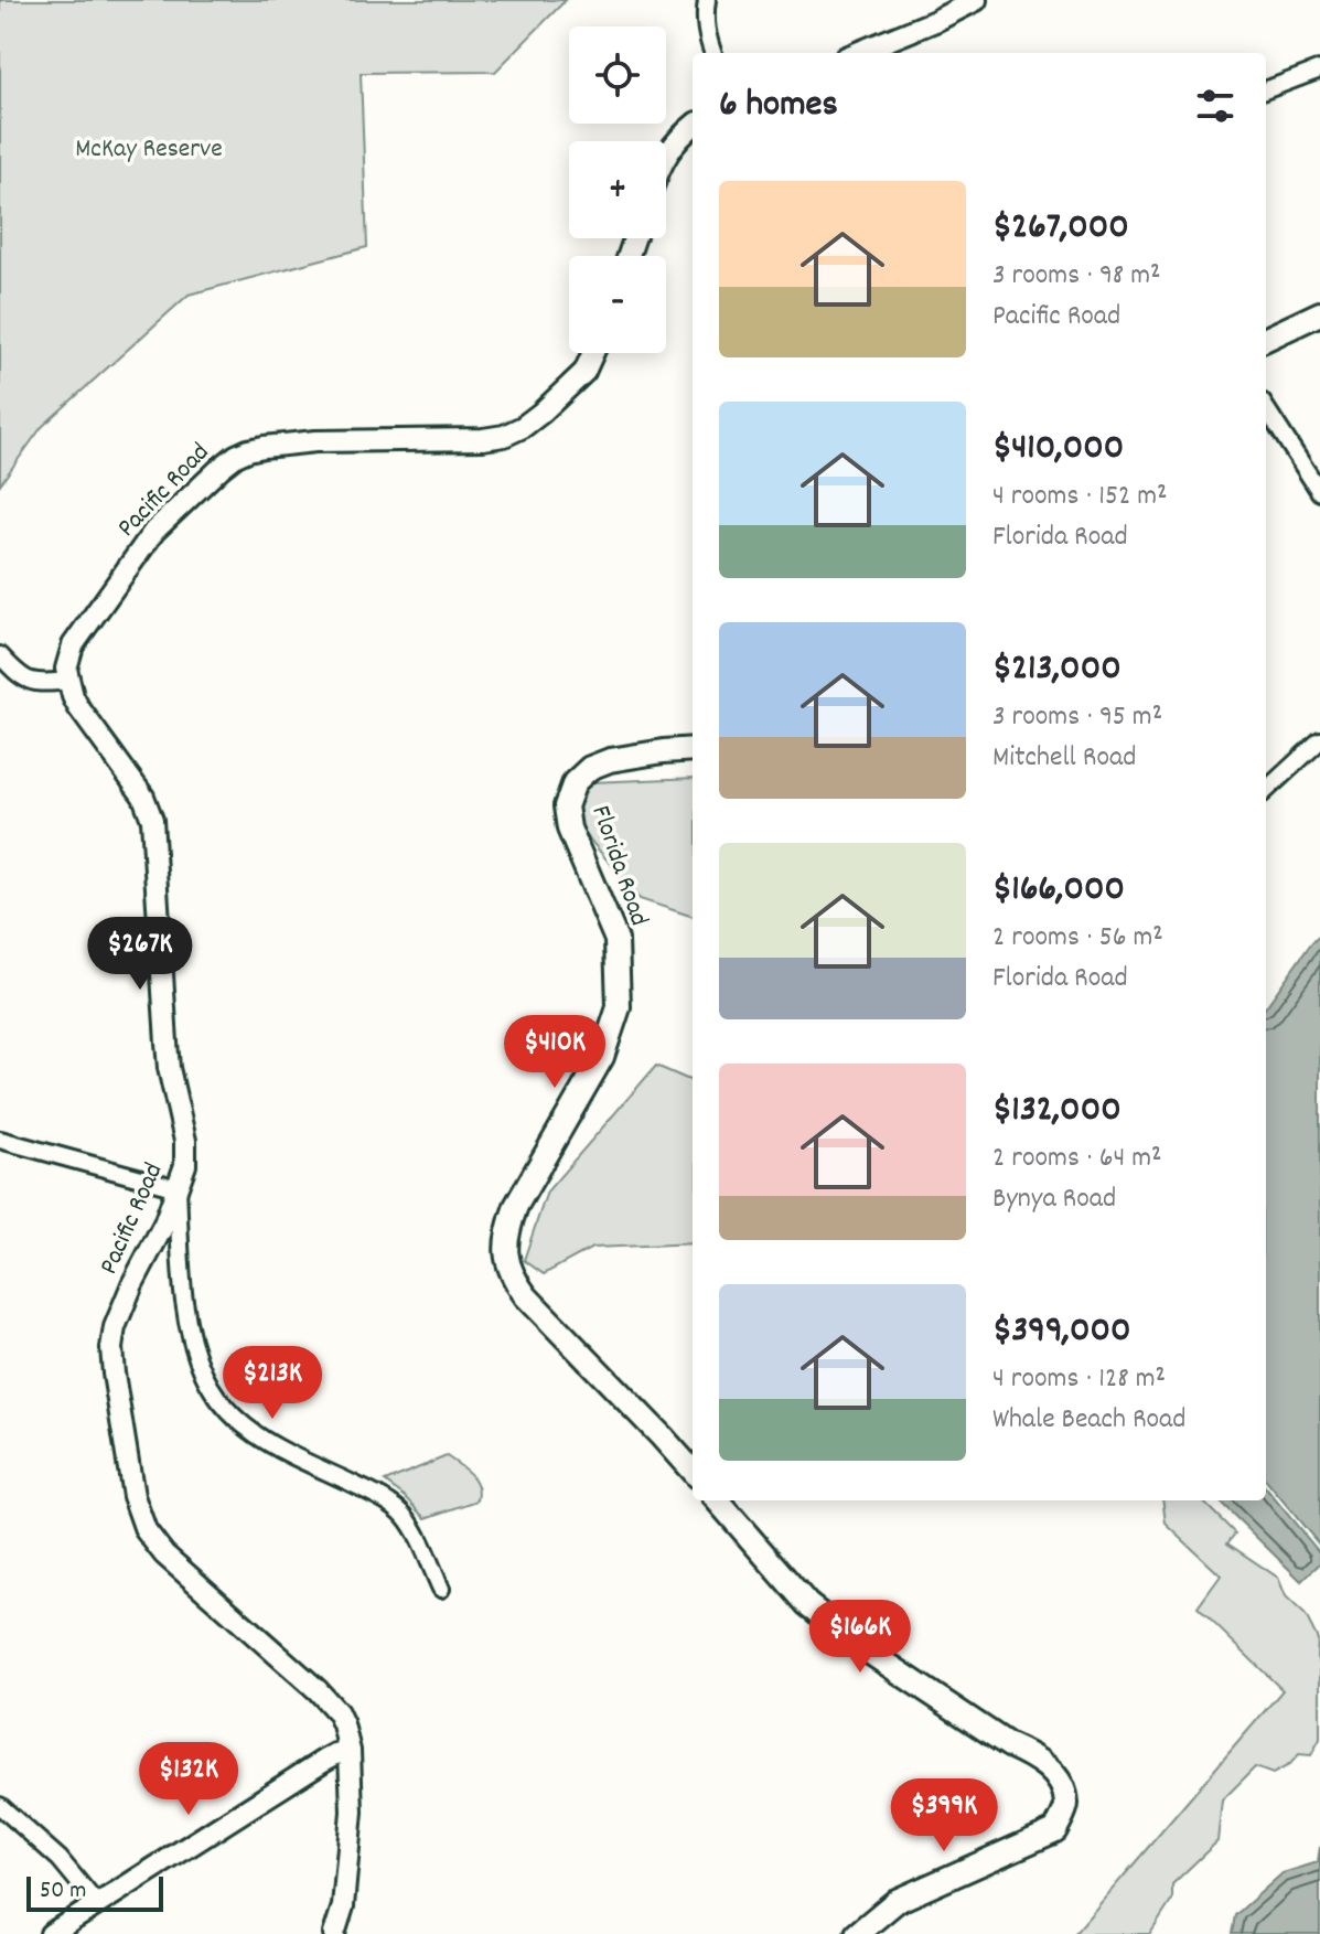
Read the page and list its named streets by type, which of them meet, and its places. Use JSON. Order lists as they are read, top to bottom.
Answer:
{
  "streets": {
    "main road": ["Florida Road"],
    "street": ["Pacific Road"]
  },
  "parks": ["McKay Reserve"],
  "scale_bar": "50 m",
  "page": {
    "map_buttons": ["+", "−"],
    "heading": "6 homes",
    "list": [
      {
        "name": "$267,000",
        "note": "3 rooms · 98 m² · Pacific Road"
      },
      {
        "name": "$410,000",
        "note": "4 rooms · 152 m² · Florida Road"
      },
      {
        "name": "$213,000",
        "note": "3 rooms · 95 m² · Mitchell Road"
      },
      {
        "name": "$166,000",
        "note": "2 rooms · 56 m² · Florida Road"
      },
      {
        "name": "$132,000",
        "note": "2 rooms · 64 m² · Bynya Road"
      },
      {
        "name": "$399,000",
        "note": "4 rooms · 128 m² · Whale Beach Road"
      }
    ],
    "price": [
      "$267K",
      "$410K",
      "$213K",
      "$166K",
      "$132K",
      "$399K"
    ],
    "scale": "50 m"
  }
}
